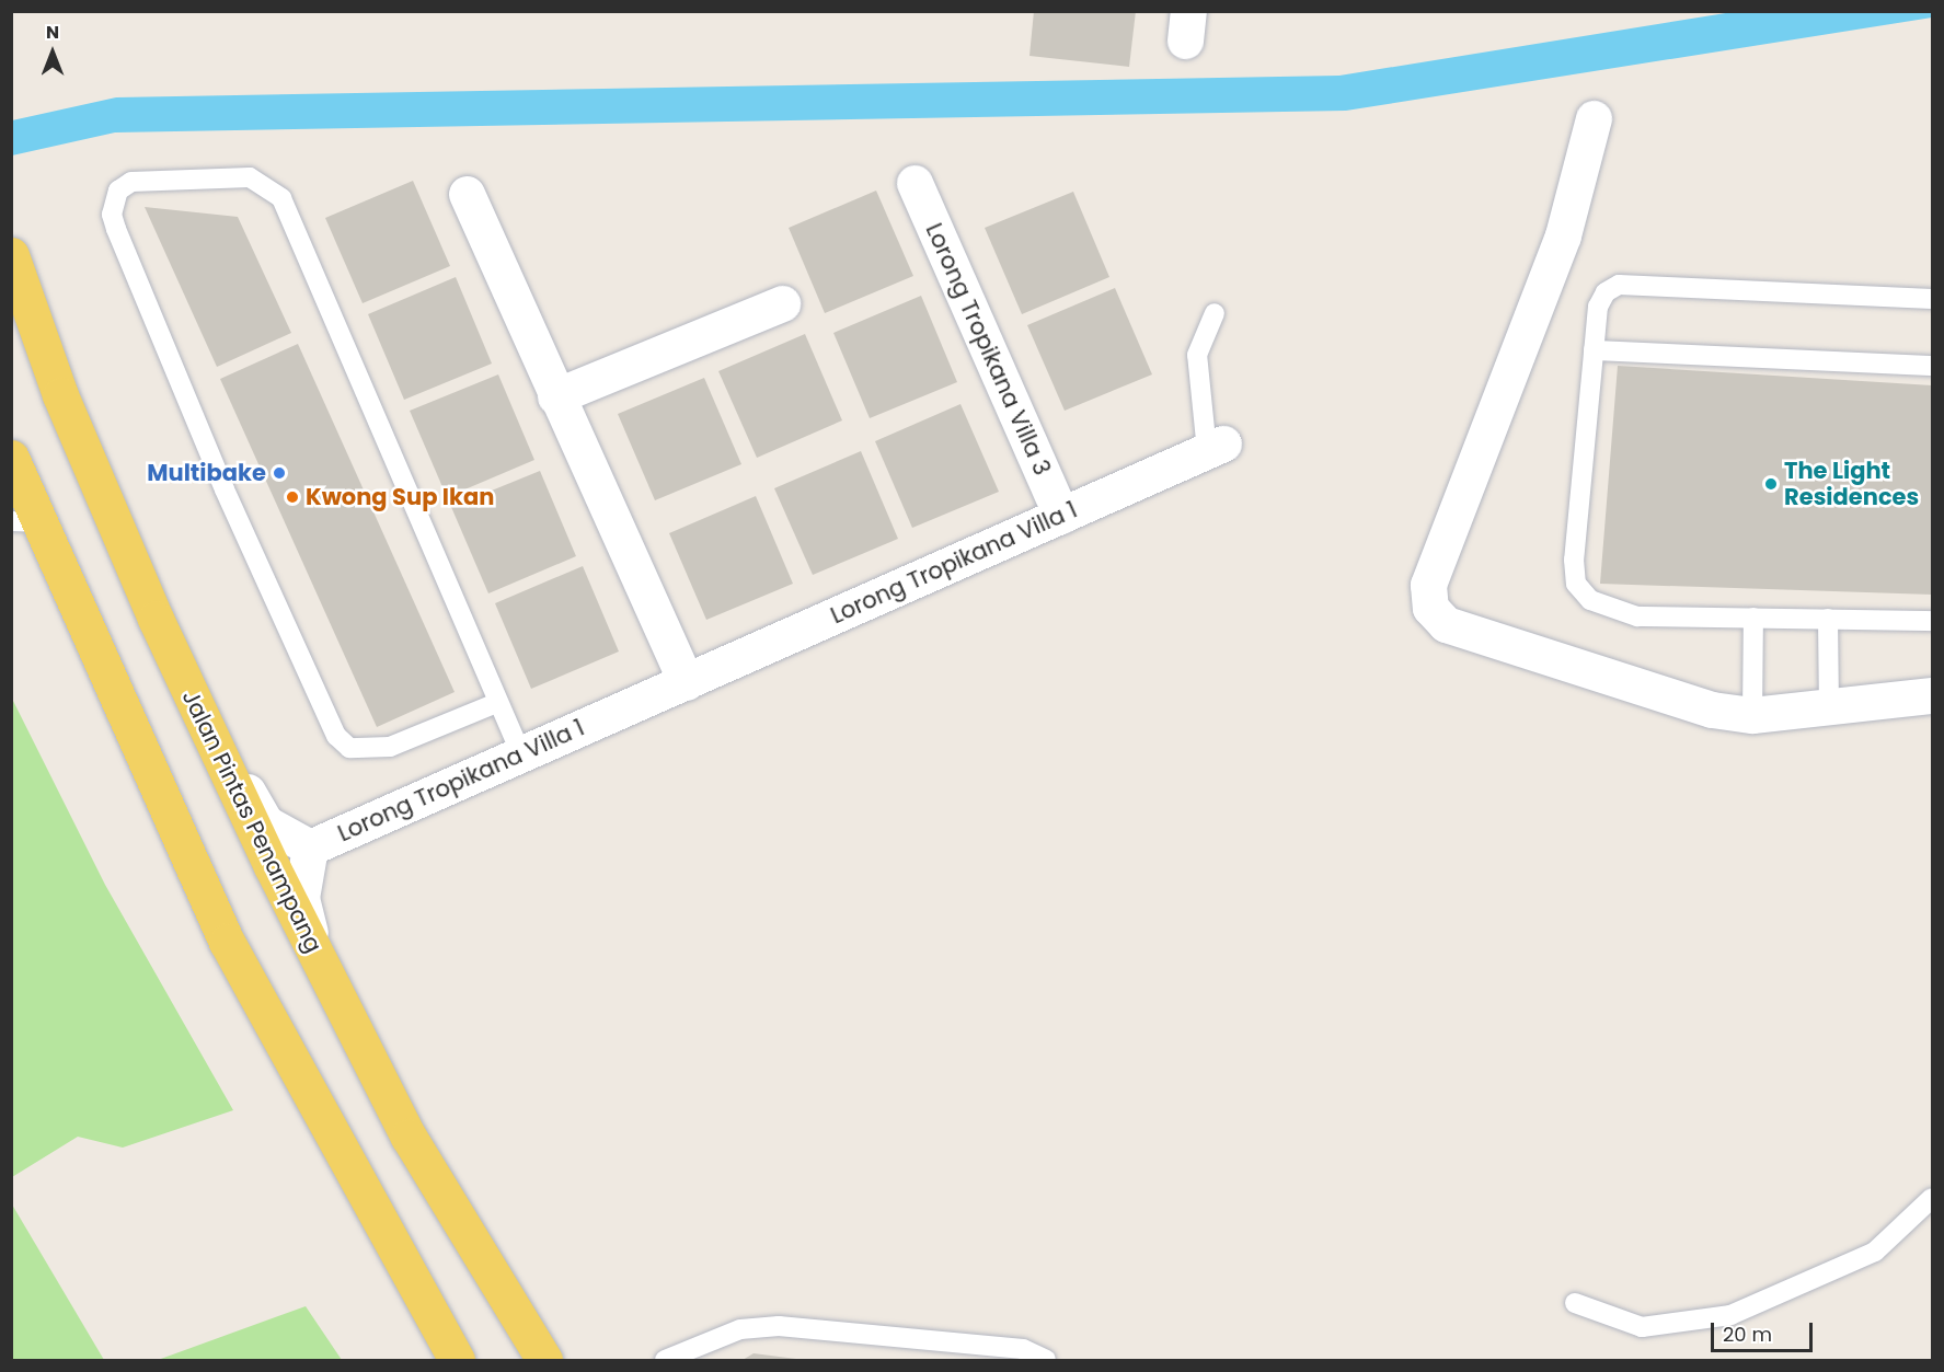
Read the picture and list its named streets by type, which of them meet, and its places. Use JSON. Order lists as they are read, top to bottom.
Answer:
{
  "streets": {
    "main road": ["Jalan Pintas Penampang"],
    "street": ["Lorong Tropikana Villa 3", "Lorong Tropikana Villa 1"]
  },
  "crossings": [
    ["Lorong Tropikana Villa 3", "Lorong Tropikana Villa 1"]
  ],
  "places": ["Multibake", "The Light Residences", "Kwong Sup Ikan"],
  "scale_bar": "20 m",
  "north": "top"
}
